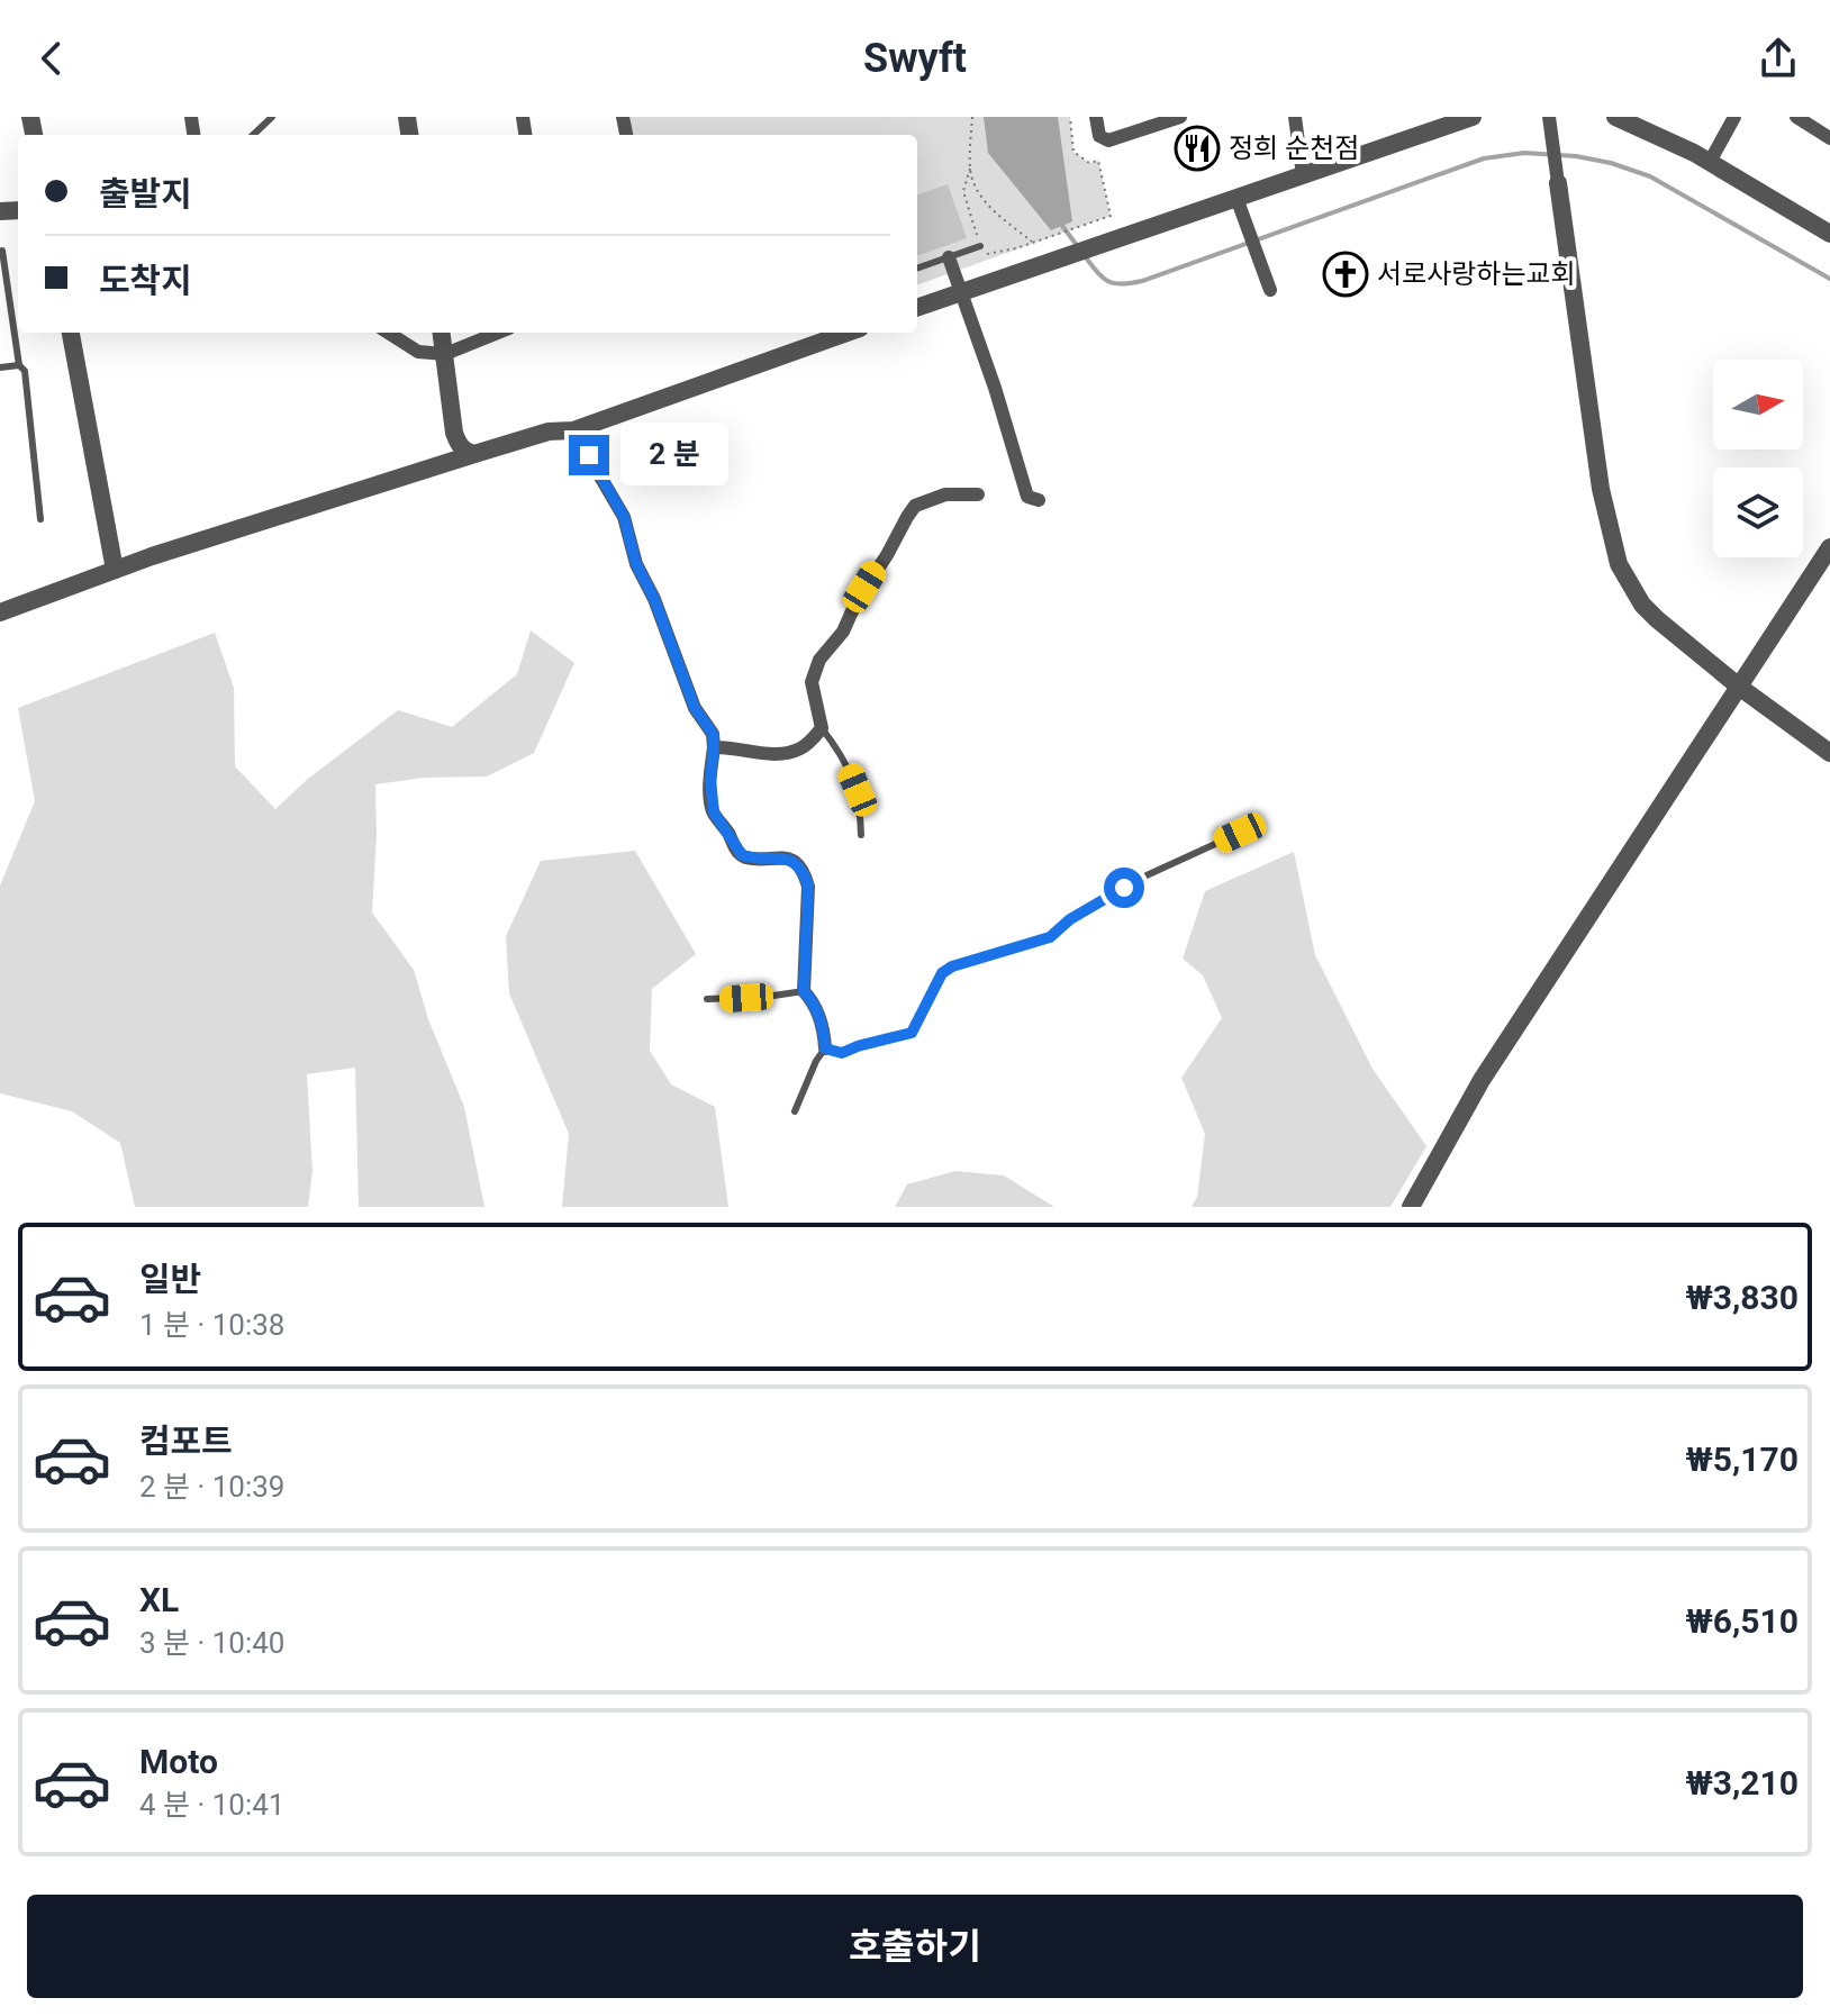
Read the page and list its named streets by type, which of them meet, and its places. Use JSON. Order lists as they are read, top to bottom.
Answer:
{
  "places": {
    "restaurant": ["정희 순천점"],
    "church": ["서로사랑하는교회"]
  },
  "north": "right",
  "page": {
    "header": "Swyft",
    "banner": ["출발지", "도착지"],
    "bubble": "2 분",
    "list": [
      {
        "name": "일반",
        "note": "1 분 · 10:38",
        "value": "₩3,830"
      },
      {
        "name": "컴포트",
        "note": "2 분 · 10:39",
        "value": "₩5,170"
      },
      {
        "name": "XL",
        "note": "3 분 · 10:40",
        "value": "₩6,510"
      },
      {
        "name": "Moto",
        "note": "4 분 · 10:41",
        "value": "₩3,210"
      }
    ],
    "buttons": "호출하기"
  }
}
